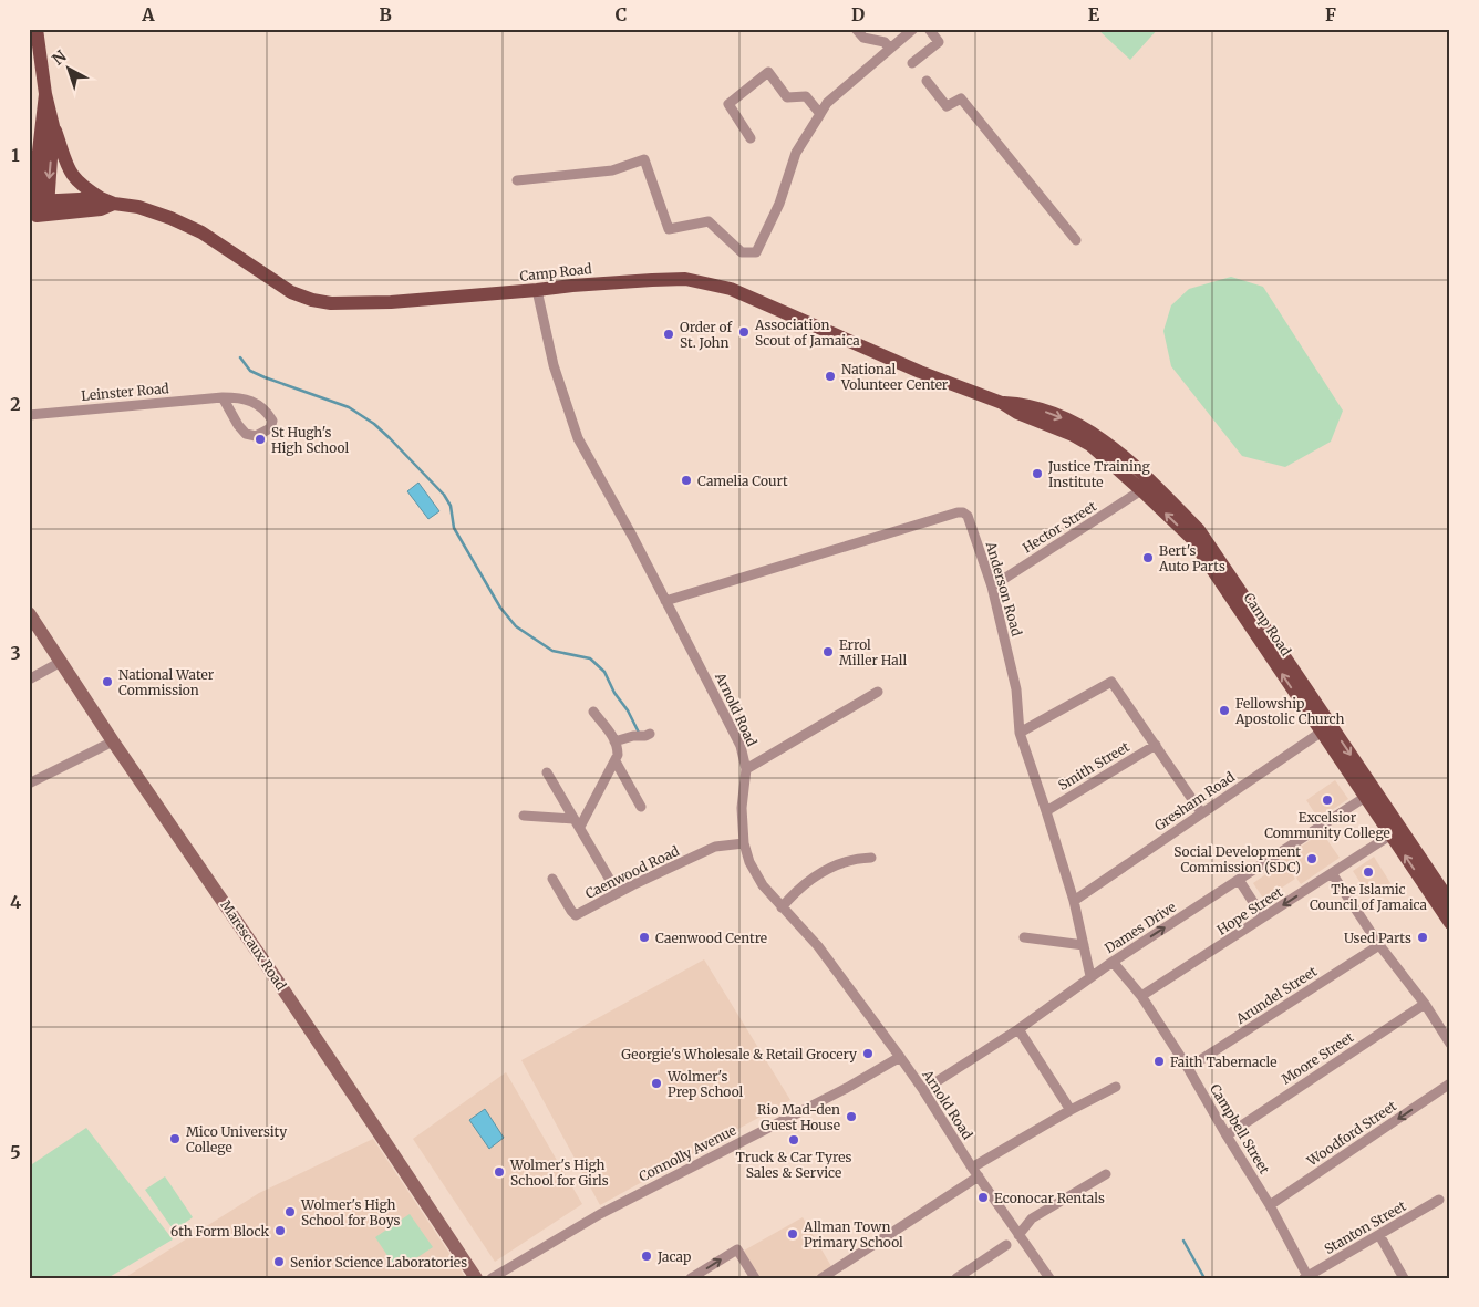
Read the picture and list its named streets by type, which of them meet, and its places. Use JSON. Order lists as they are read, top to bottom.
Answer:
{
  "streets": {
    "main road": ["Camp Road", "Marescaux Road"],
    "street": [
      "Leinster Road",
      "Hector Street",
      "Anderson Road",
      "Arnold Road",
      "Smith Street",
      "Gresham Road",
      "Caenwood Road",
      "Hope Street",
      "Dames Drive",
      "Arundel Street",
      "Moore Street",
      "Campbell Street",
      "Woodford Street",
      "Connolly Avenue",
      "Stanton Street"
    ]
  },
  "crossings": [
    ["Camp Road", "Hector Street"],
    ["Camp Road", "Arnold Road"],
    ["Camp Road", "Gresham Road"],
    ["Camp Road", "Hope Street"],
    ["Camp Road", "Dames Drive"],
    ["Hector Street", "Anderson Road"],
    ["Anderson Road", "Arnold Road"],
    ["Anderson Road", "Smith Street"],
    ["Anderson Road", "Gresham Road"],
    ["Anderson Road", "Dames Drive"],
    ["Arnold Road", "Caenwood Road"],
    ["Arnold Road", "Dames Drive"],
    ["Arnold Road", "Connolly Avenue"],
    ["Hope Street", "Campbell Street"],
    ["Arundel Street", "Campbell Street"],
    ["Moore Street", "Campbell Street"],
    ["Campbell Street", "Woodford Street"],
    ["Campbell Street", "Stanton Street"]
  ],
  "one_way": ["Woodford Street"],
  "places": [
    "Association Scout of Jamaica",
    "Order of St. John",
    "National Volunteer Center",
    "St Hugh's High School",
    "Justice Training Institute",
    "Camelia Court",
    "Bert's Auto Parts",
    "Errol Miller Hall",
    "National Water Commission",
    "Fellowship Apostolic Church",
    "Excelsior Community College",
    "Social Development Commission (SDC)",
    "The Islamic Council of Jamaica",
    "Caenwood Centre",
    "Used Parts",
    "Georgie's Wholesale & Retail Grocery",
    "Faith Tabernacle",
    "Wolmer's Prep School",
    "Rio Mad-den Guest House",
    "Mico University College",
    "Truck & Car Tyres Sales & Service",
    "Wolmer's High School for Girls",
    "Econocar Rentals",
    "Wolmer's High School for Boys",
    "6th Form Block",
    "Allman Town Primary School",
    "Jacap",
    "Senior Science Laboratories"
  ],
  "north": "top left",
  "grid": {
    "columns": [
      "A",
      "B",
      "C",
      "D",
      "E",
      "F"
    ],
    "rows": [
      "1",
      "2",
      "3",
      "4",
      "5"
    ]
  }
}
